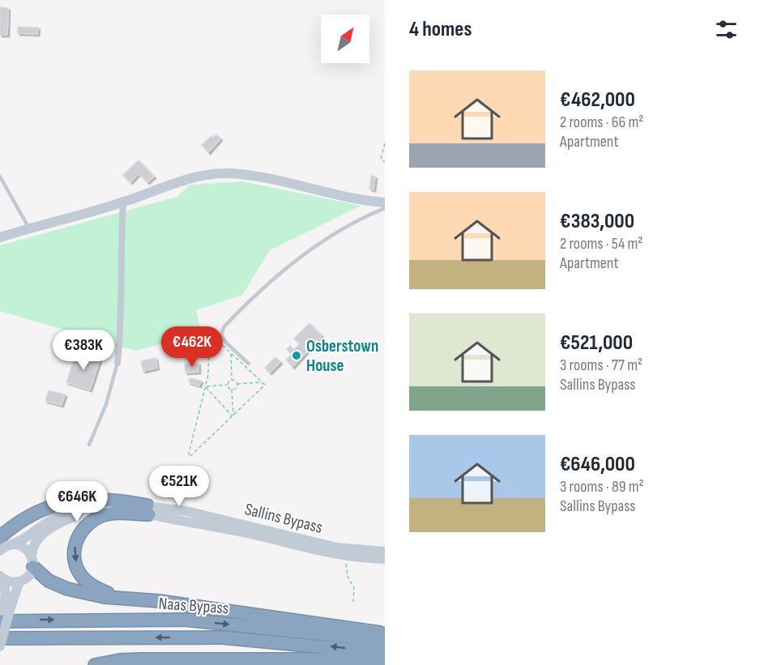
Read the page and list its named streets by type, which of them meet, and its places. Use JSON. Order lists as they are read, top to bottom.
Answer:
{
  "streets": {
    "highway": ["Naas Bypass"],
    "main road": ["Sallins Bypass"]
  },
  "places": ["Osberstown House"],
  "north": "top right",
  "page": {
    "heading": "4 homes",
    "list": [
      {
        "name": "€462,000",
        "note": "2 rooms · 66 m² · Apartment"
      },
      {
        "name": "€383,000",
        "note": "2 rooms · 54 m² · Apartment"
      },
      {
        "name": "€521,000",
        "note": "3 rooms · 77 m² · Sallins Bypass"
      },
      {
        "name": "€646,000",
        "note": "3 rooms · 89 m² · Sallins Bypass"
      }
    ],
    "price": [
      "€462K",
      "€383K",
      "€521K",
      "€646K"
    ]
  }
}
